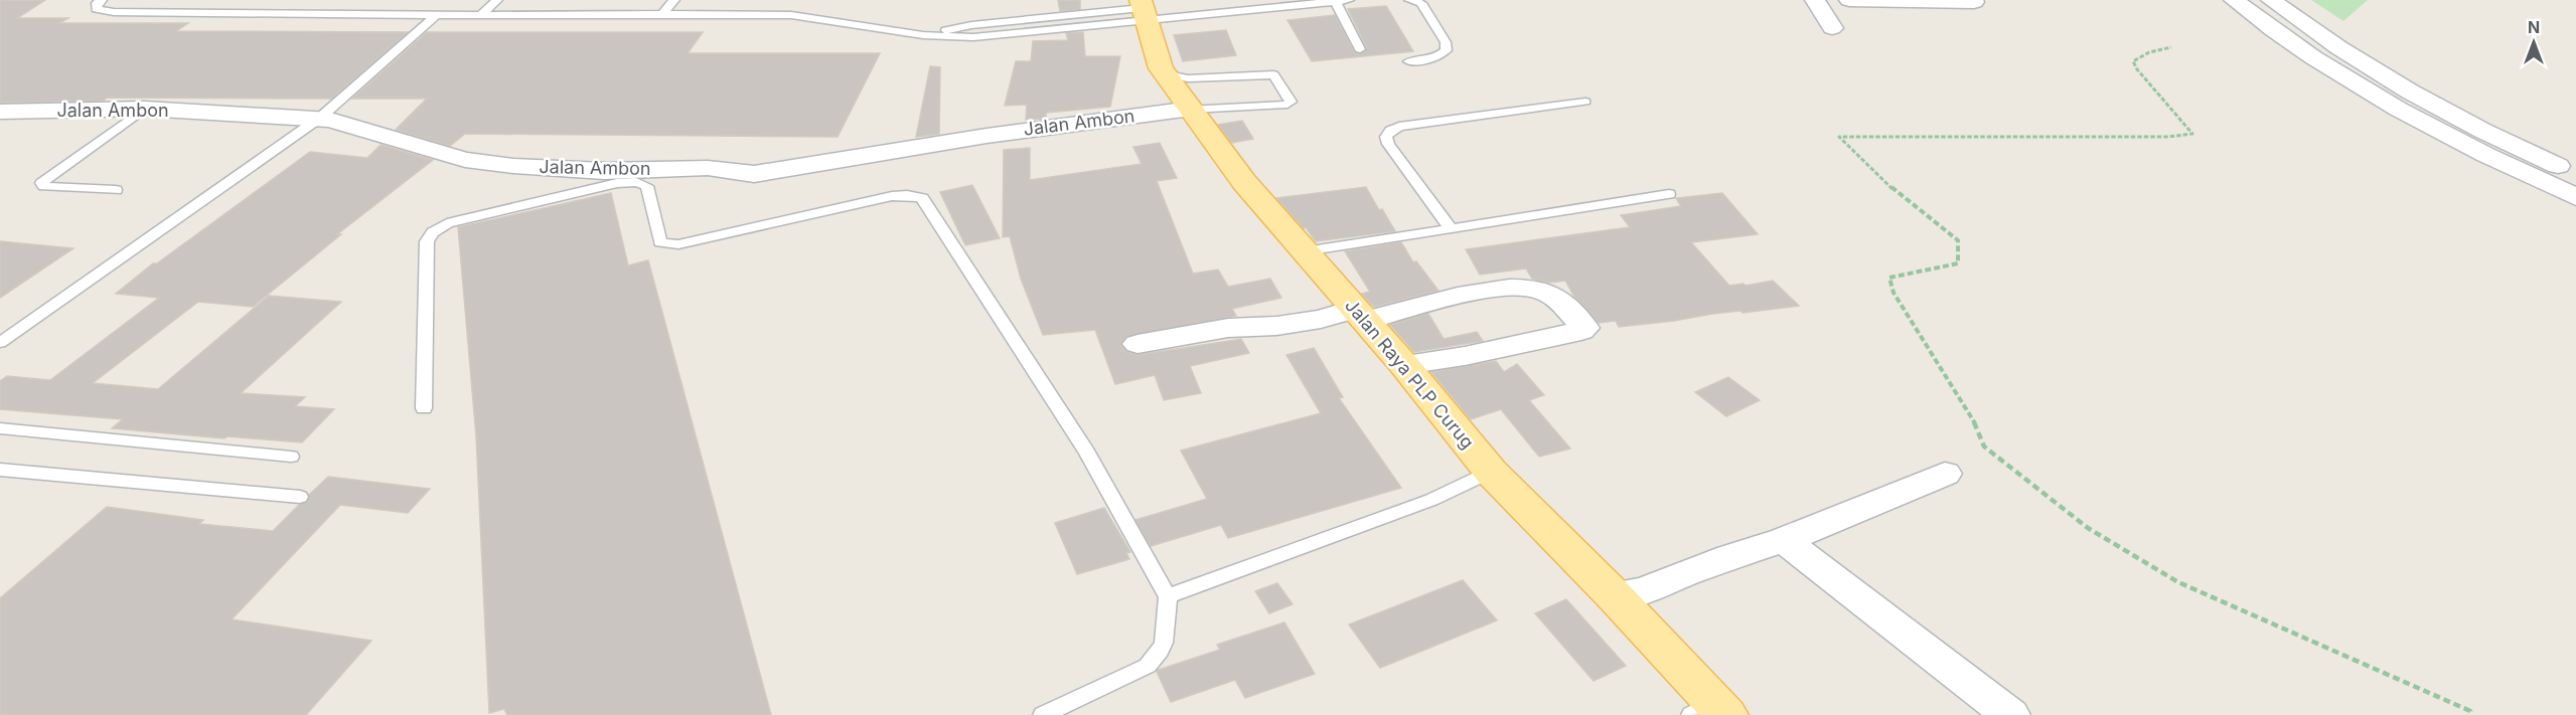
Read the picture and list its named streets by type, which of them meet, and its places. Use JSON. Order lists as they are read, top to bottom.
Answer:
{
  "streets": {
    "main road": ["Jalan Raya PLP Curug"],
    "street": ["Jalan Ambon"]
  },
  "crossings": [
    ["Jalan Ambon", "Jalan Raya PLP Curug"]
  ],
  "north": "top"
}
